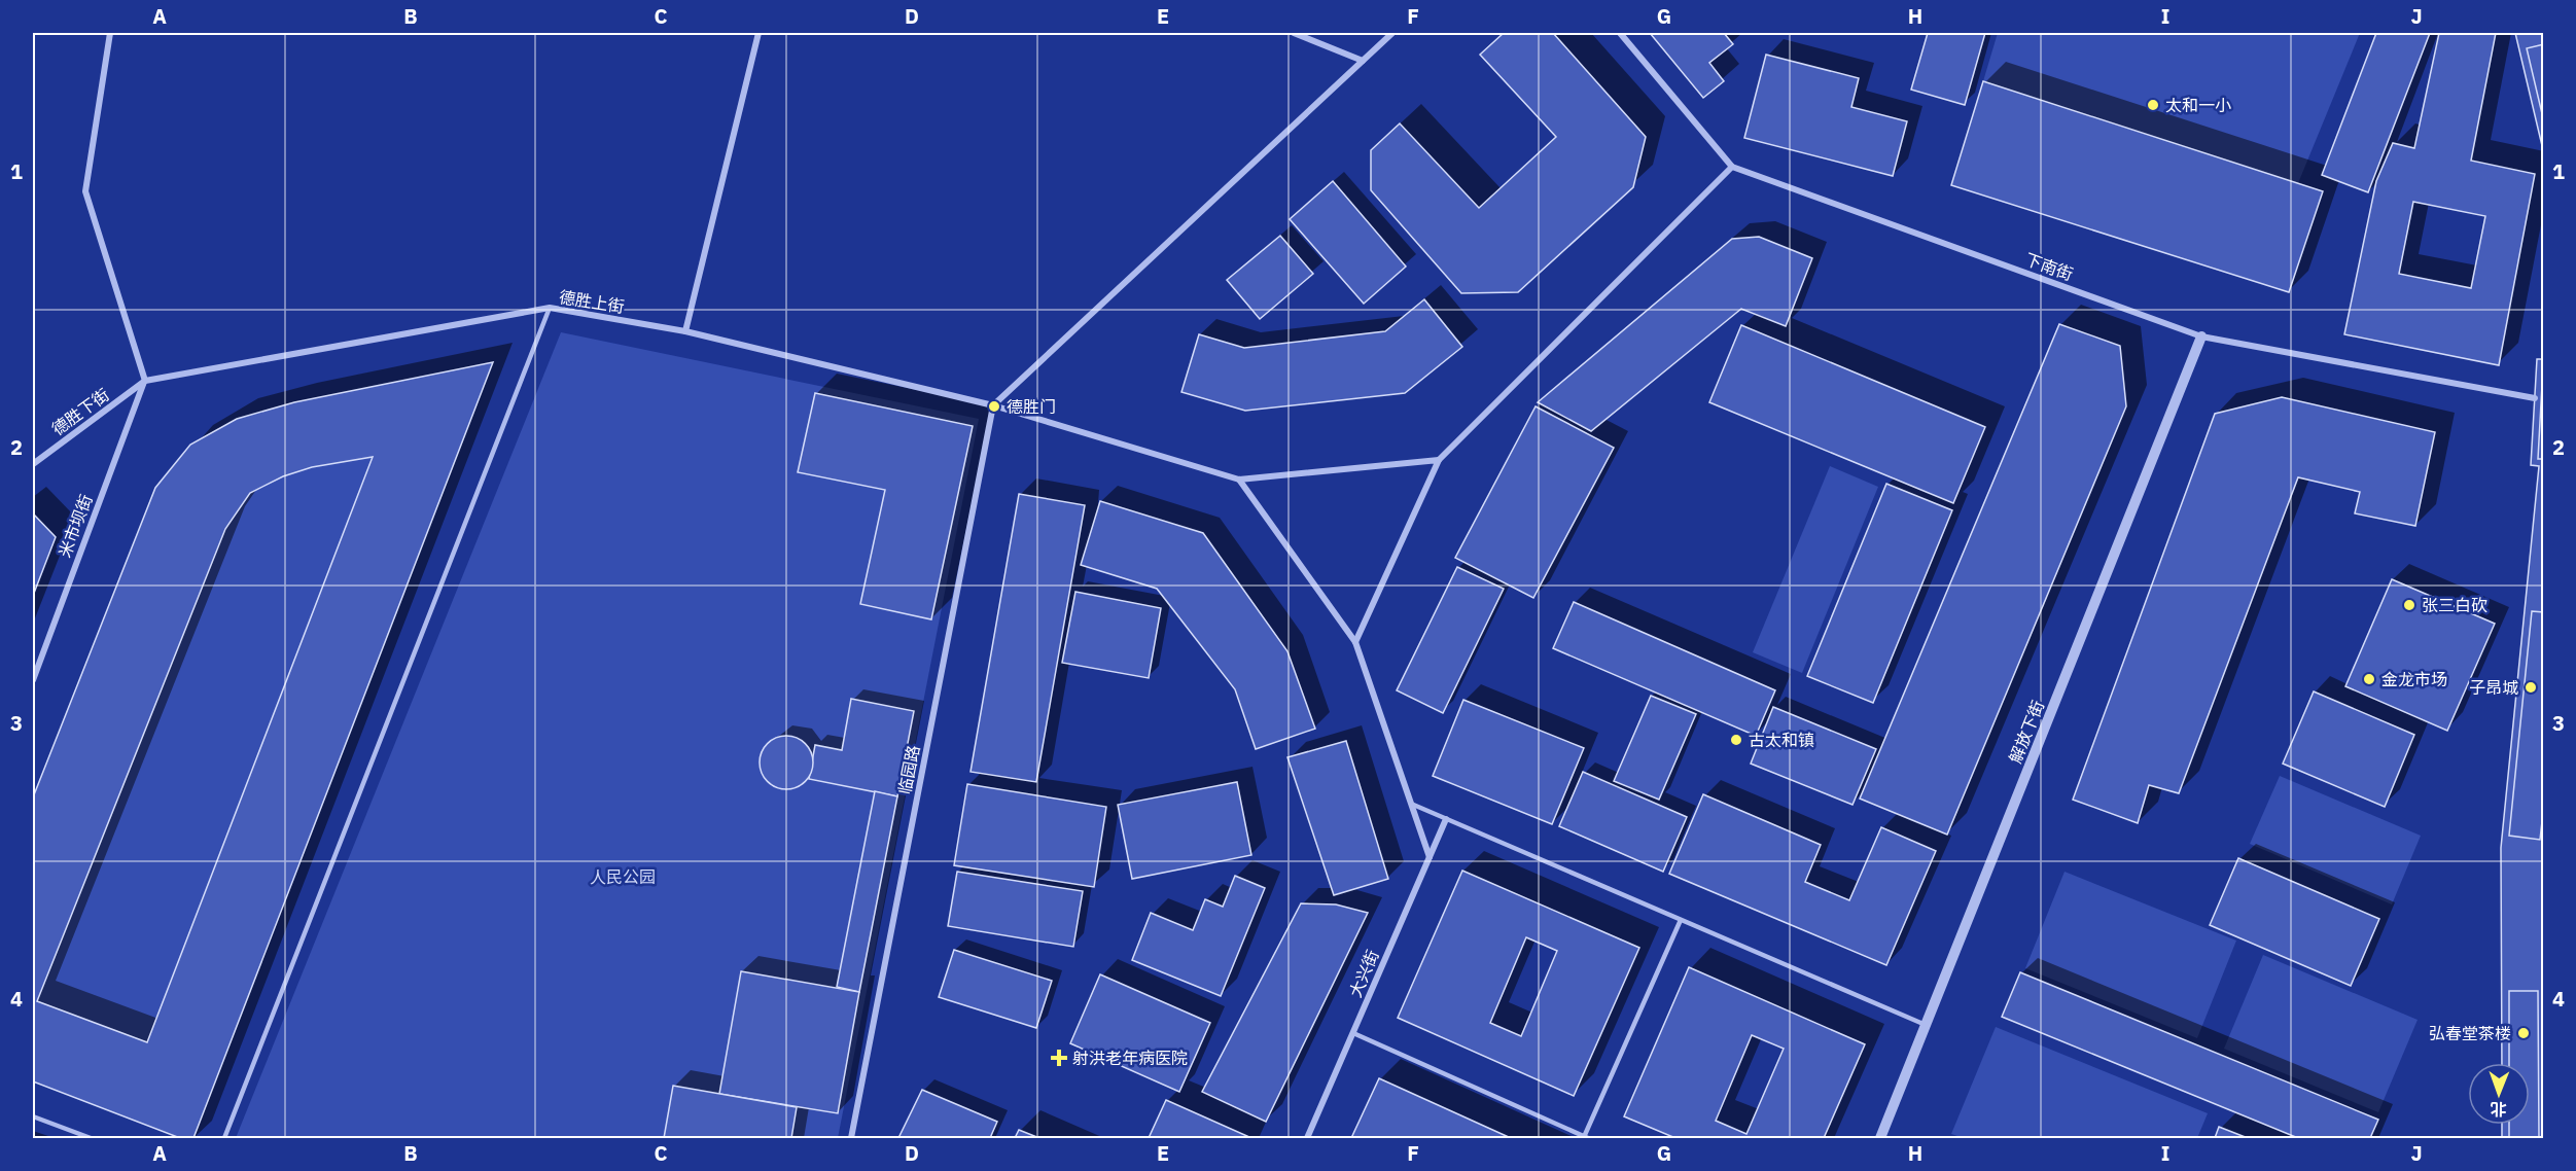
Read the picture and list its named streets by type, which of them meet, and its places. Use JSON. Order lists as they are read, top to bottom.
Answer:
{
  "streets": {
    "street": [
      "下南街",
      "德胜上街",
      "德胜下街",
      "米市坝街",
      "解放下街",
      "临园路",
      "大兴街"
    ]
  },
  "crossings": [
    ["下南街", "解放下街"],
    ["德胜上街", "德胜下街"],
    ["德胜上街", "米市坝街"],
    ["德胜上街", "临园路"],
    ["德胜下街", "米市坝街"]
  ],
  "parks": ["人民公园"],
  "places": {
    "other": [
      "太和一小",
      "德胜门",
      "张三白砍",
      "金龙市场",
      "子昂城",
      "古太和镇",
      "弘春堂茶楼"
    ],
    "health": ["射洪老年病医院"]
  },
  "north": "bottom",
  "grid": {
    "columns": [
      "A",
      "B",
      "C",
      "D",
      "E",
      "F",
      "G",
      "H",
      "I",
      "J"
    ],
    "rows": [
      "1",
      "2",
      "3",
      "4"
    ]
  }
}
